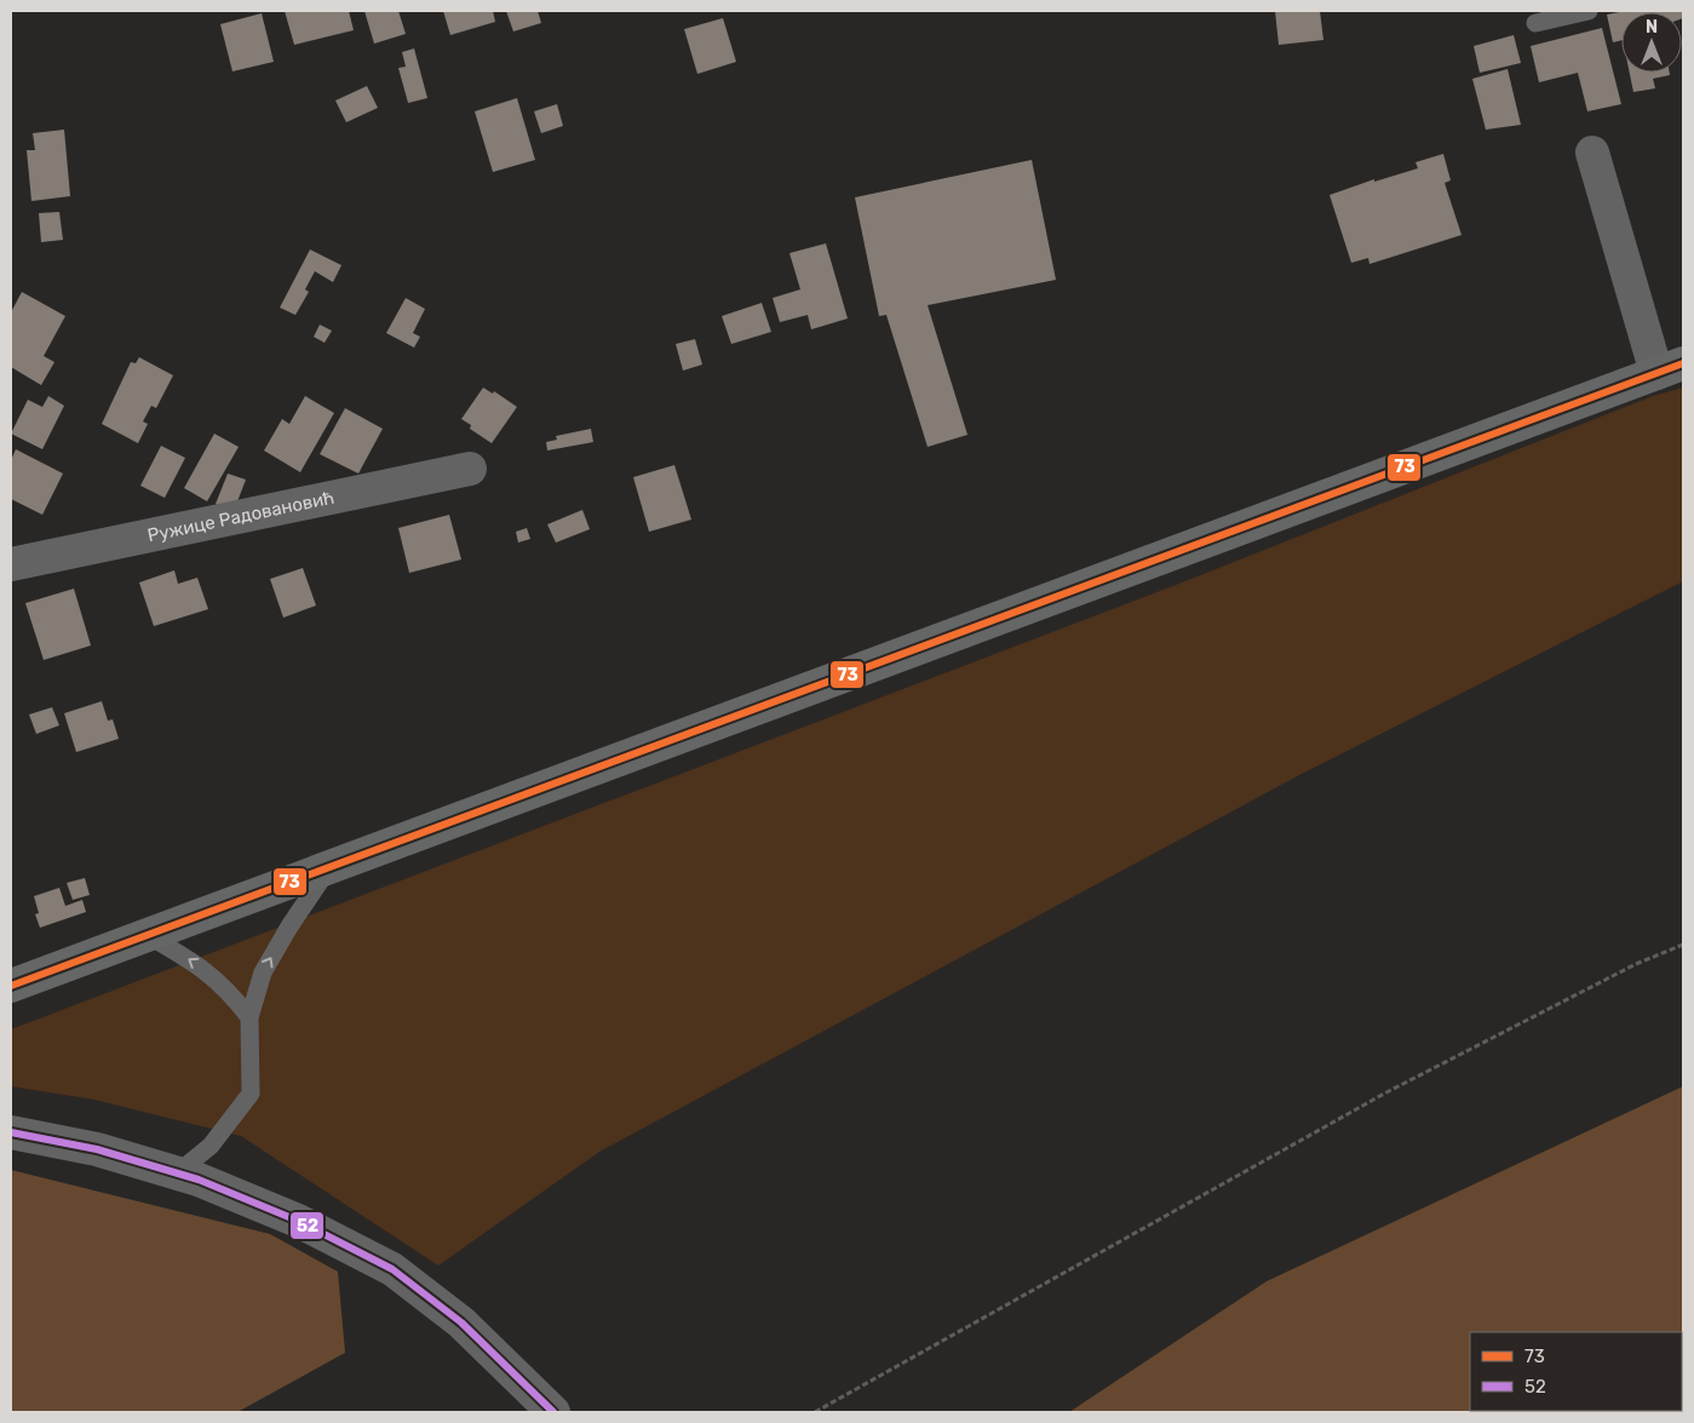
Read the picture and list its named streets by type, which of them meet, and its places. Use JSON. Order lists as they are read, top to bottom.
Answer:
{
  "streets": {
    "street": ["Ружице Радовановић"]
  },
  "lines": ["transit line 73", "transit line 52"],
  "legend": ["73", "52"],
  "north": "top"
}
